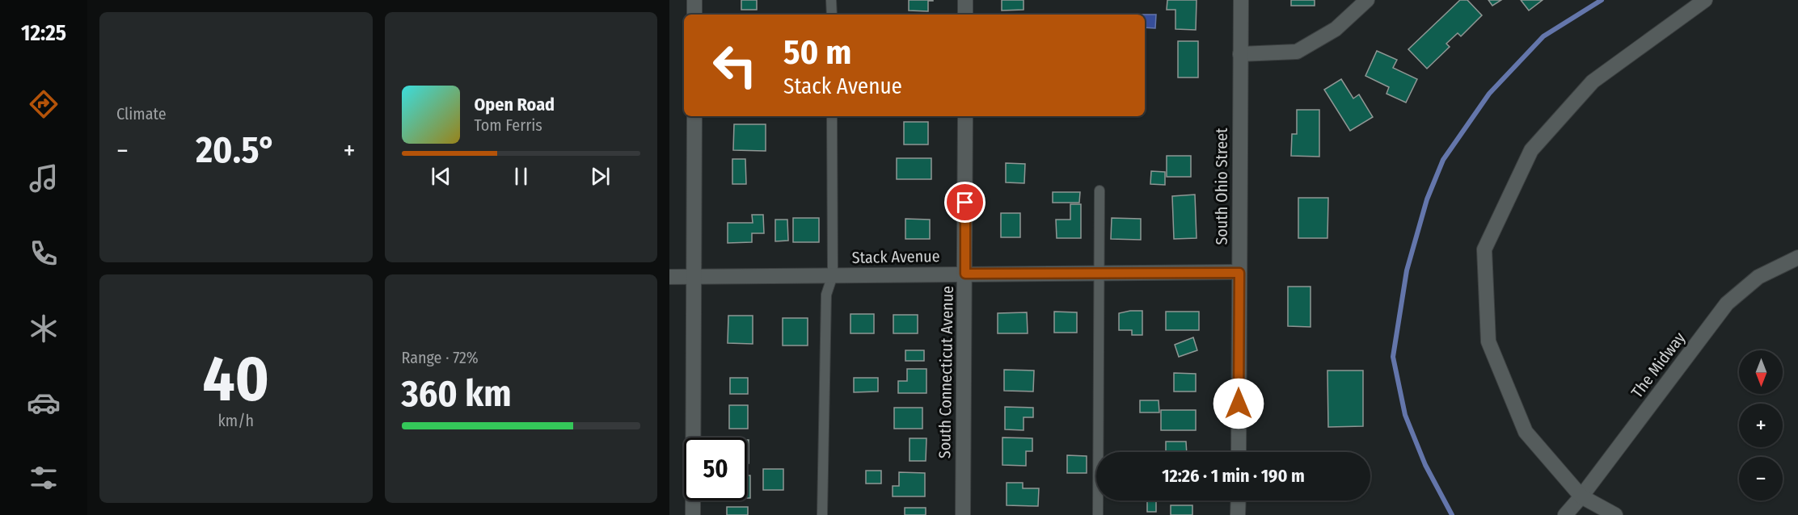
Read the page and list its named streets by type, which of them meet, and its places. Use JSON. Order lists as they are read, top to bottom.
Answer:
{
  "streets": {
    "street": [
      "South Ohio Street",
      "Stack Avenue",
      "The Midway",
      "South Connecticut Avenue"
    ]
  },
  "crossings": [
    ["South Ohio Street", "Stack Avenue"],
    ["Stack Avenue", "South Connecticut Avenue"]
  ],
  "north": "bottom",
  "page": {
    "tabs": "12:25",
    "tile": [
      "Climate",
      ["40", "km/h"],
      ["Range · 72%", "360 km"]
    ],
    "turn": ["50 m", "Stack Avenue"],
    "song": ["Open Road", "Tom Ferris"],
    "heat": ["−", "20.5°", "+"],
    "map_buttons": ["+", "−"],
    "limit": "50",
    "trip": "12:26 · 1 min · 190 m"
  }
}
